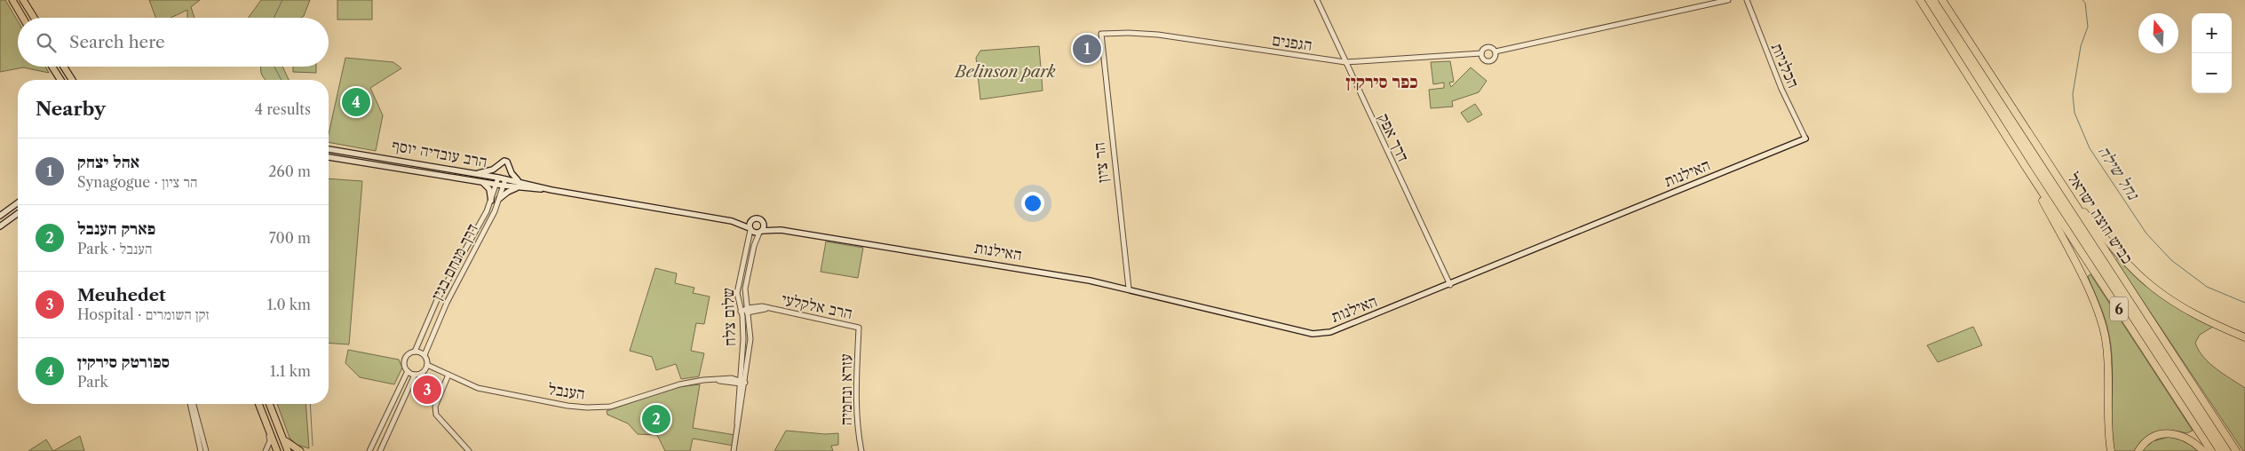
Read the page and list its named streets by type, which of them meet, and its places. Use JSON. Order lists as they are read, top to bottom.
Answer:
{
  "streets": {
    "highway": ["כביש חוצה ישראל", "6"],
    "main road": ["הרב עובדיה יוסף", "האילנות"],
    "street": [
      "הגפנים",
      "הכלניות",
      "דרך אפק",
      "הר ציון",
      "דרך מנחם בגין",
      "הרב אלקלעי",
      "שלום צלח",
      "עזרא ונחמיה",
      "הענבל"
    ]
  },
  "crossings": [
    ["הגפנים", "דרך אפק"],
    ["הגפנים", "הר ציון"],
    ["הכלניות", "האילנות"],
    ["דרך אפק", "האילנות"],
    ["הרב עובדיה יוסף", "דרך מנחם בגין"],
    ["הרב עובדיה יוסף", "שלום צלח"],
    ["הר ציון", "האילנות"],
    ["דרך מנחם בגין", "הענבל"],
    ["הרב אלקלעי", "שלום צלח"],
    ["הרב אלקלעי", "עזרא ונחמיה"]
  ],
  "districts": ["כפר סירקין"],
  "water": ["נחל שילה"],
  "parks": ["Belinson park"],
  "north": "top",
  "page": {
    "map_buttons": ["+", "−"],
    "search": "Search here",
    "pins": [
      "1",
      "4",
      "3",
      "2"
    ],
    "heading": ["Nearby", "4 results"],
    "list": [
      {
        "mark": "1",
        "name": "אהל יצחק",
        "note": "Synagogue · הר ציון",
        "value": "260 m"
      },
      {
        "mark": "2",
        "name": "פארק הענבל",
        "note": "Park · הענבל",
        "value": "700 m"
      },
      {
        "mark": "3",
        "name": "Meuhedet",
        "note": "Hospital · זקן השומרים",
        "value": "1.0 km"
      },
      {
        "mark": "4",
        "name": "ספורטק סירקין",
        "note": "Park",
        "value": "1.1 km"
      }
    ]
  }
}
